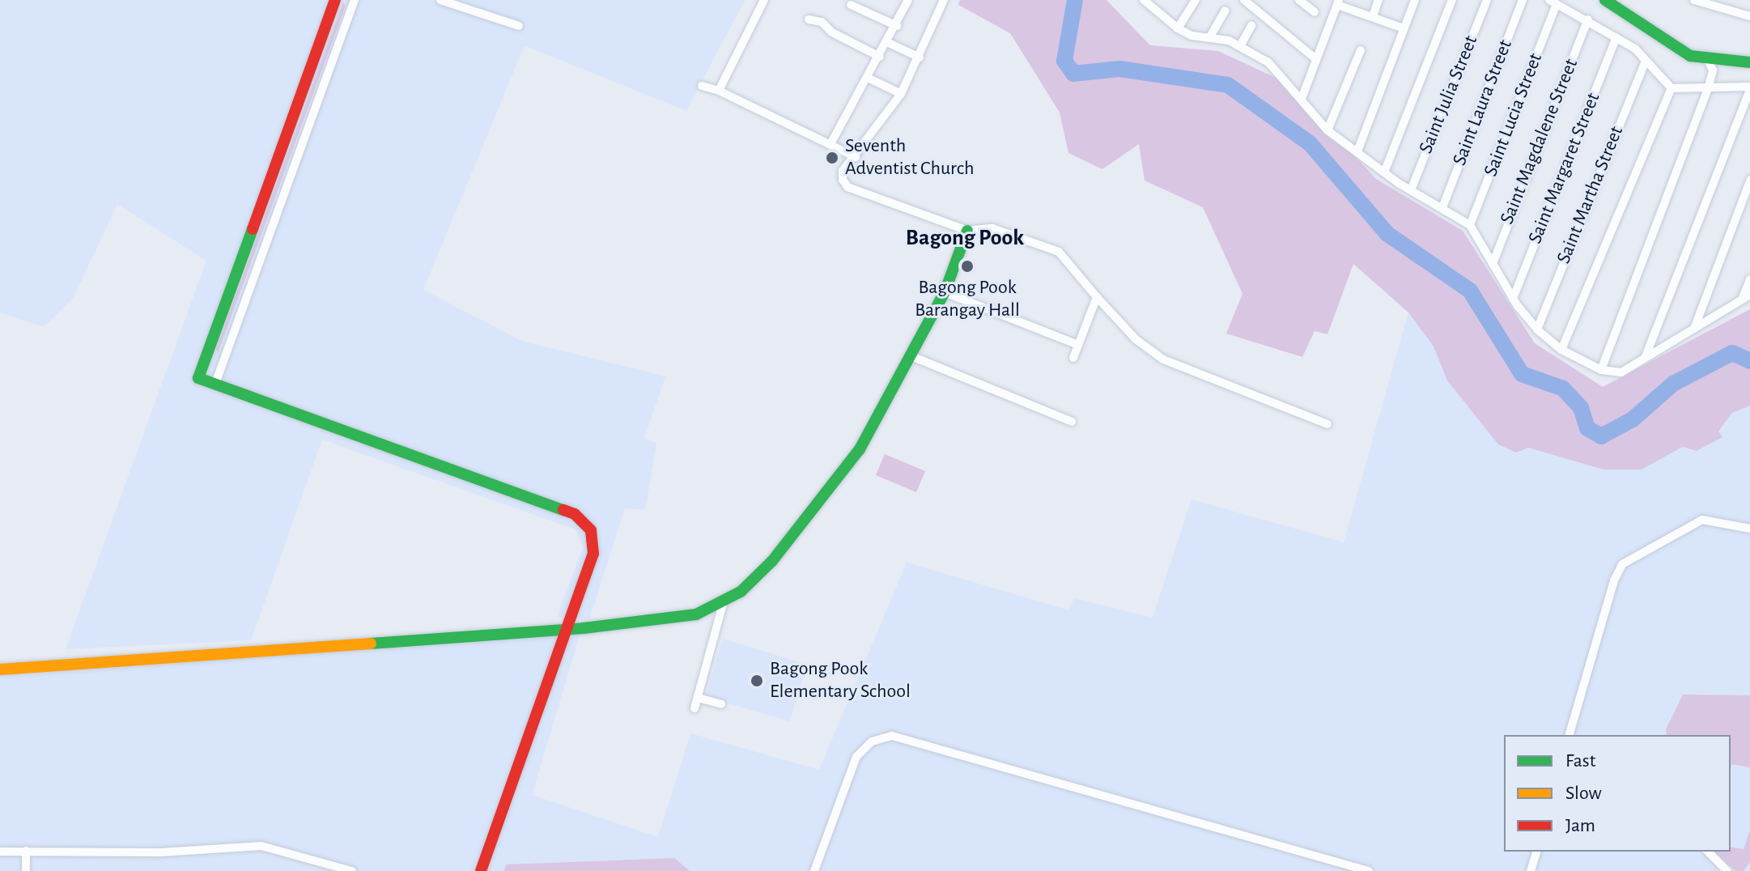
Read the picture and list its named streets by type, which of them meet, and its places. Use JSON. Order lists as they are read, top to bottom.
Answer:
{
  "streets": {
    "street": [
      "Saint Julia Street",
      "Saint Laura Street",
      "Saint Lucia Street",
      "Saint Magdalene Street",
      "Saint Margaret Street",
      "Saint Martha Street"
    ]
  },
  "districts": ["Bagong Pook"],
  "places": ["Seventh Adventist Church", "Bagong Pook Barangay Hall", "Bagong Pook Elementary School"],
  "legend": ["Fast", "Slow", "Jam"]
}
